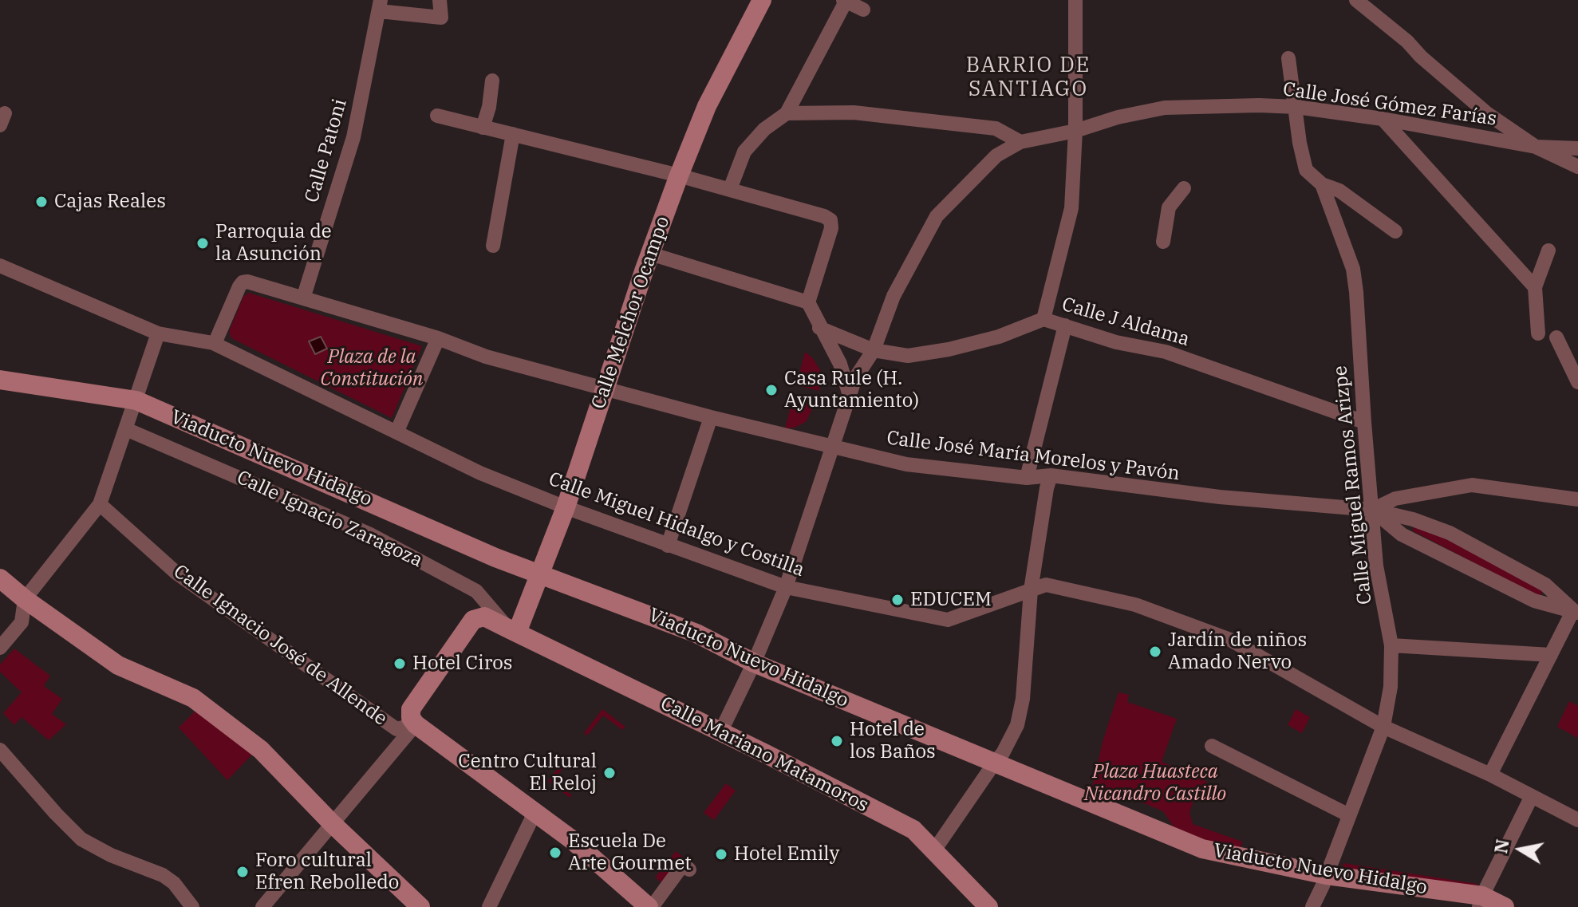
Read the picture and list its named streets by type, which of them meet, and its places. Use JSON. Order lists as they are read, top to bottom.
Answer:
{
  "streets": {
    "street": [
      "Calle José Gómez Farías",
      "Calle Patoni",
      "Calle Melchor Ocampo",
      "Calle J Aldama",
      "Calle José María Morelos y Pavón",
      "Viaducto Nuevo Hidalgo",
      "Calle Miguel Ramos Arizpe",
      "Calle Ignacio Zaragoza",
      "Calle Miguel Hidalgo y Costilla",
      "Calle Ignacio José de Allende",
      "Calle Mariano Matamoros"
    ]
  },
  "crossings": [
    ["Calle José Gómez Farías", "Calle Miguel Ramos Arizpe"],
    ["Calle Patoni", "Calle José María Morelos y Pavón"],
    ["Calle Melchor Ocampo", "Calle José María Morelos y Pavón"],
    ["Calle Melchor Ocampo", "Viaducto Nuevo Hidalgo"],
    ["Calle Melchor Ocampo", "Calle Ignacio Zaragoza"],
    ["Calle Melchor Ocampo", "Calle Miguel Hidalgo y Costilla"],
    ["Calle Melchor Ocampo", "Calle Mariano Matamoros"],
    ["Calle J Aldama", "Calle Miguel Ramos Arizpe"],
    ["Calle José María Morelos y Pavón", "Calle Miguel Ramos Arizpe"],
    ["Calle José María Morelos y Pavón", "Calle Miguel Hidalgo y Costilla"],
    ["Viaducto Nuevo Hidalgo", "Calle Miguel Ramos Arizpe"],
    ["Calle Miguel Ramos Arizpe", "Calle Miguel Hidalgo y Costilla"],
    ["Calle Ignacio Zaragoza", "Calle Mariano Matamoros"],
    ["Calle Ignacio José de Allende", "Calle Mariano Matamoros"]
  ],
  "districts": ["BARRIO DE SANTIAGO"],
  "parks": ["Plaza de la Constitución", "Plaza Huasteca Nicandro Castillo"],
  "places": [
    "Cajas Reales",
    "Parroquia de la Asunción",
    "Casa Rule (H. Ayuntamiento)",
    "EDUCEM",
    "Jardín de niños Amado Nervo",
    "Hotel Ciros",
    "Hotel de los Baños",
    "Centro Cultural El Reloj",
    "Escuela De Arte Gourmet",
    "Hotel Emily",
    "Foro cultural Efren Rebolledo"
  ],
  "north": "left"
}
